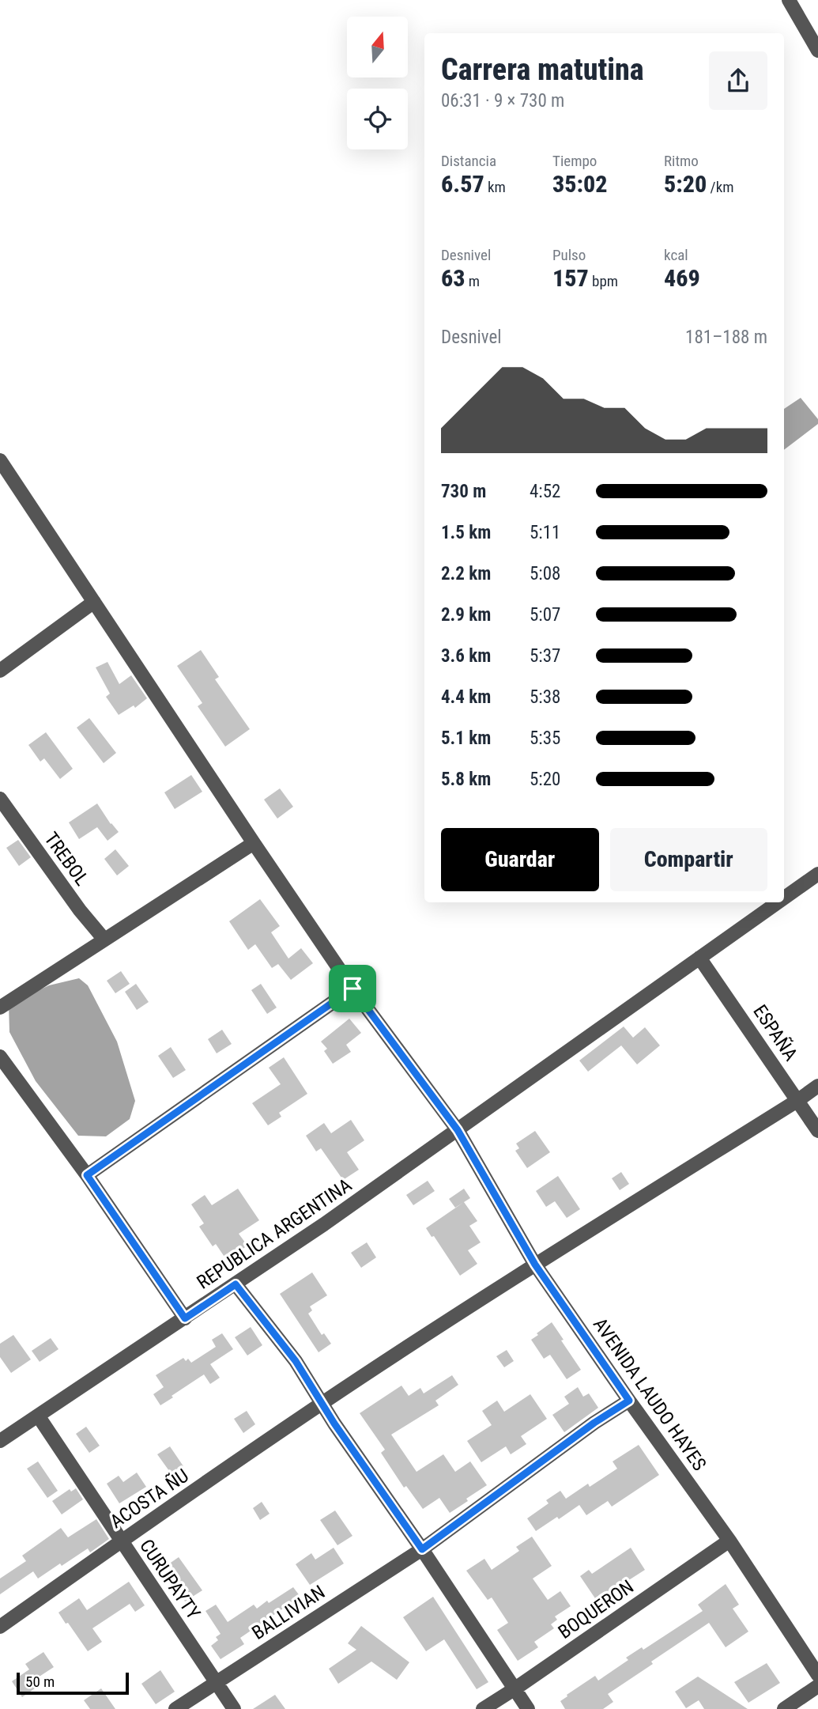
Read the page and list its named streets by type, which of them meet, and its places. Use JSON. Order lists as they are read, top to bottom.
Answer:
{
  "streets": {
    "street": [
      "TREBOL",
      "ESPAÑA",
      "REPUBLICA ARGENTINA",
      "AVENIDA LAUDO HAYES",
      "ACOSTA ÑU",
      "CURUPAYTY",
      "BOQUERON",
      "BALLIVIAN"
    ]
  },
  "crossings": [
    ["ESPAÑA", "REPUBLICA ARGENTINA"],
    ["ESPAÑA", "ACOSTA ÑU"],
    ["REPUBLICA ARGENTINA", "AVENIDA LAUDO HAYES"],
    ["REPUBLICA ARGENTINA", "CURUPAYTY"],
    ["AVENIDA LAUDO HAYES", "ACOSTA ÑU"],
    ["AVENIDA LAUDO HAYES", "BOQUERON"],
    ["AVENIDA LAUDO HAYES", "BALLIVIAN"],
    ["ACOSTA ÑU", "CURUPAYTY"],
    ["CURUPAYTY", "BALLIVIAN"]
  ],
  "scale_bar": "50 m",
  "north": "top",
  "page": {
    "heading": ["Carrera matutina", "06:31 · 9 × 730 m"],
    "stats": [
      ["Distancia", "6.57 km"],
      ["Tiempo", "35:02"],
      ["Ritmo", "5:20 /km"],
      ["Desnivel", "63 m"],
      ["Pulso", "157 bpm"],
      ["kcal", "469"]
    ],
    "chart": ["Desnivel", "181–188 m"],
    "list": [
      {
        "name": "730 m",
        "note": "4:52"
      },
      {
        "name": "1.5 km",
        "note": "5:11"
      },
      {
        "name": "2.2 km",
        "note": "5:08"
      },
      {
        "name": "2.9 km",
        "note": "5:07"
      },
      {
        "name": "3.6 km",
        "note": "5:37"
      },
      {
        "name": "4.4 km",
        "note": "5:38"
      },
      {
        "name": "5.1 km",
        "note": "5:35"
      },
      {
        "name": "5.8 km",
        "note": "5:20"
      }
    ],
    "buttons": ["Guardar", "Compartir"],
    "scale": "50 m"
  }
}
